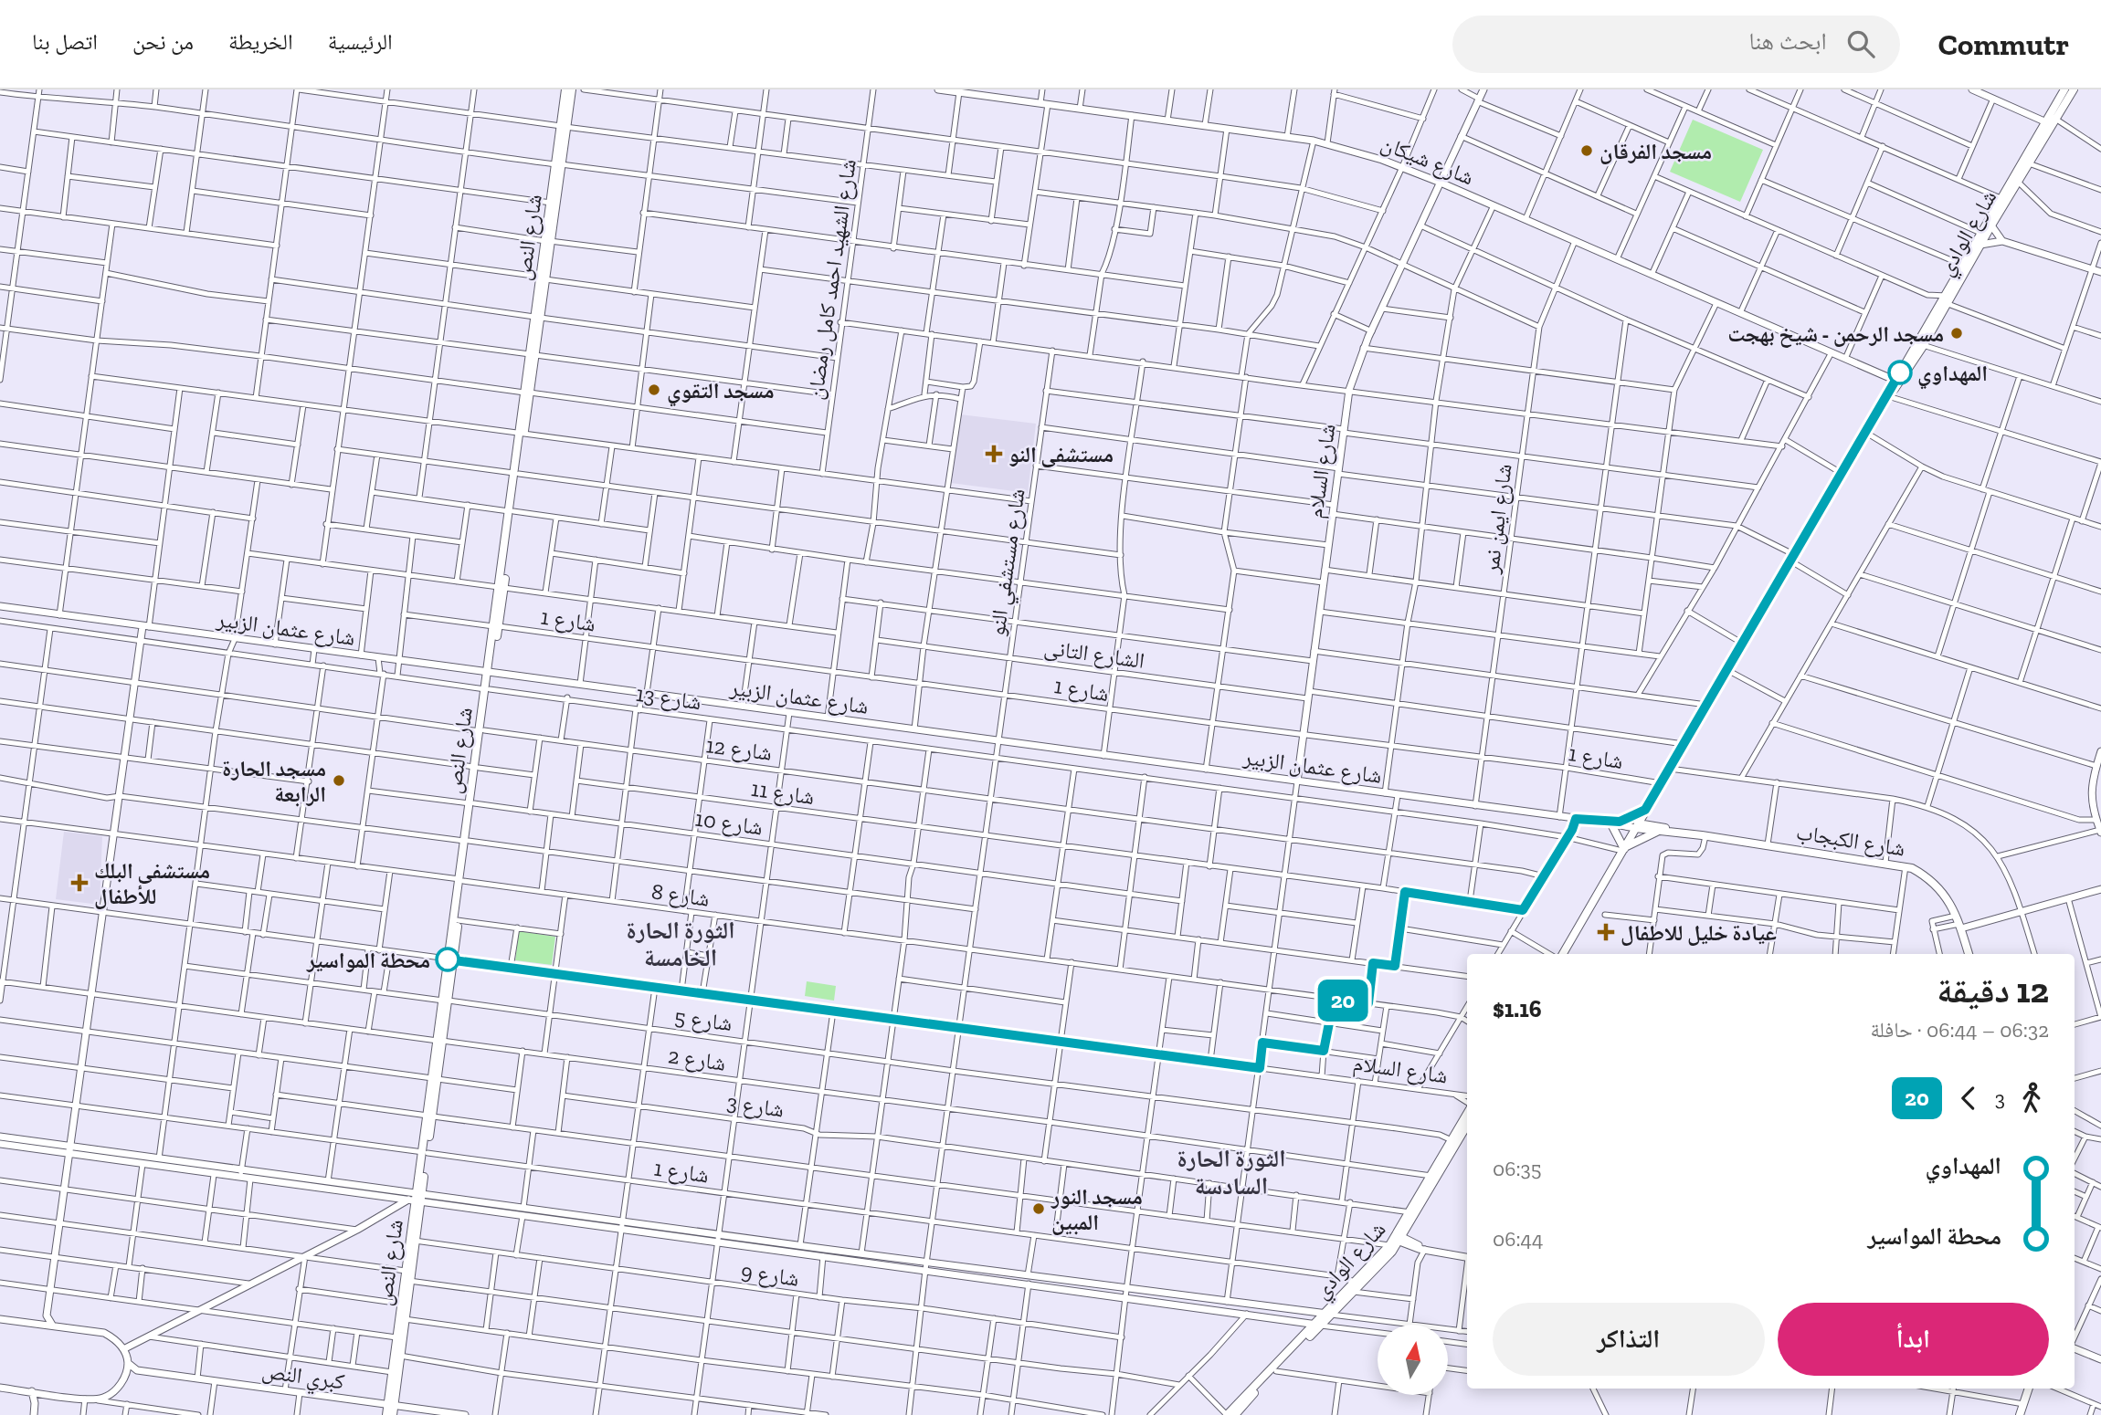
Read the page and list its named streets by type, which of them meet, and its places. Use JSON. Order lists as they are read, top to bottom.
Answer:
{
  "streets": {
    "main road": ["شارع الوادي", "شارع النص", "شارع الكبجاب"],
    "street": [
      "شارع شيكان",
      "شارع الشهيد احمد كامل رمضان",
      "شارع السلام",
      "شارع ايمن نمر",
      "شارع مستشفي النو",
      "شارع 1",
      "شارع عثمان الزبير",
      "الشارع التانى",
      "شارع 13",
      "شارع 12",
      "شارع 11",
      "شارع 10",
      "شارع 8",
      "شارع 5",
      "شارع 2",
      "شارع 3",
      "شارع 9",
      "كبري النص"
    ]
  },
  "crossings": [
    ["شارع شيكان", "شارع الوادي"],
    ["شارع شيكان", "شارع السلام"],
    ["شارع شيكان", "شارع ايمن نمر"],
    ["شارع الوادي", "شارع 1"],
    ["شارع الوادي", "شارع عثمان الزبير"],
    ["شارع الوادي", "الشارع التانى"],
    ["شارع الوادي", "شارع 13"],
    ["شارع الوادي", "شارع الكبجاب"],
    ["شارع الوادي", "شارع 5"],
    ["شارع الوادي", "شارع 2"],
    ["شارع الوادي", "شارع 3"],
    ["شارع النص", "شارع السلام"],
    ["شارع النص", "شارع 1"],
    ["شارع النص", "شارع عثمان الزبير"],
    ["شارع النص", "شارع 13"],
    ["شارع النص", "شارع 12"],
    ["شارع النص", "شارع 10"],
    ["شارع النص", "شارع 8"],
    ["شارع النص", "شارع 5"],
    ["شارع النص", "شارع 2"],
    ["شارع النص", "شارع 9"],
    ["شارع النص", "كبري النص"],
    ["شارع السلام", "شارع مستشفي النو"],
    ["شارع السلام", "شارع 1"],
    ["شارع السلام", "شارع عثمان الزبير"],
    ["شارع السلام", "الشارع التانى"],
    ["شارع ايمن نمر", "شارع 1"],
    ["شارع ايمن نمر", "شارع عثمان الزبير"],
    ["شارع ايمن نمر", "الشارع التانى"],
    ["شارع مستشفي النو", "شارع 1"],
    ["شارع مستشفي النو", "شارع عثمان الزبير"],
    ["شارع مستشفي النو", "الشارع التانى"],
    ["شارع مستشفي النو", "شارع 13"],
    ["شارع مستشفي النو", "شارع 12"],
    ["شارع مستشفي النو", "شارع 11"],
    ["شارع مستشفي النو", "شارع 10"],
    ["شارع مستشفي النو", "شارع 8"],
    ["شارع مستشفي النو", "شارع 5"],
    ["شارع مستشفي النو", "شارع 2"],
    ["شارع مستشفي النو", "شارع 3"],
    ["شارع مستشفي النو", "شارع 9"],
    ["شارع عثمان الزبير", "شارع الكبجاب"]
  ],
  "districts": ["الثورة الحارة الخامسة", "الثورة الحارة السادسة"],
  "places": {
    "other": [
      "مسجد الفرقان",
      "مسجد الرحمن - شيخ بهجت",
      "المهداوي",
      "مسجد التقوي",
      "مسجد الحارة الرابعة",
      "محطة المواسير",
      "مسجد النور المبين"
    ],
    "health": ["مستشفى النو", "مستشفى البلك للأطفال", "عيادة خليل للاطفال"]
  },
  "lines": ["bus line 20"],
  "north": "top",
  "page": {
    "header": "Commutr",
    "search": "ابحث هنا",
    "nav": [
      "الرئيسية",
      "الخريطة",
      "من نحن",
      "اتصل بنا"
    ],
    "on_map": "20",
    "heading": ["12 دقيقة", "06:32 – 06:44 · حافلة", "$1.16"],
    "legs": ["3", "20"],
    "list": [
      {
        "name": "المهداوي",
        "value": "06:35"
      },
      {
        "name": "محطة المواسير",
        "value": "06:44"
      }
    ],
    "buttons": ["ابدأ", "التذاكر"]
  }
}
